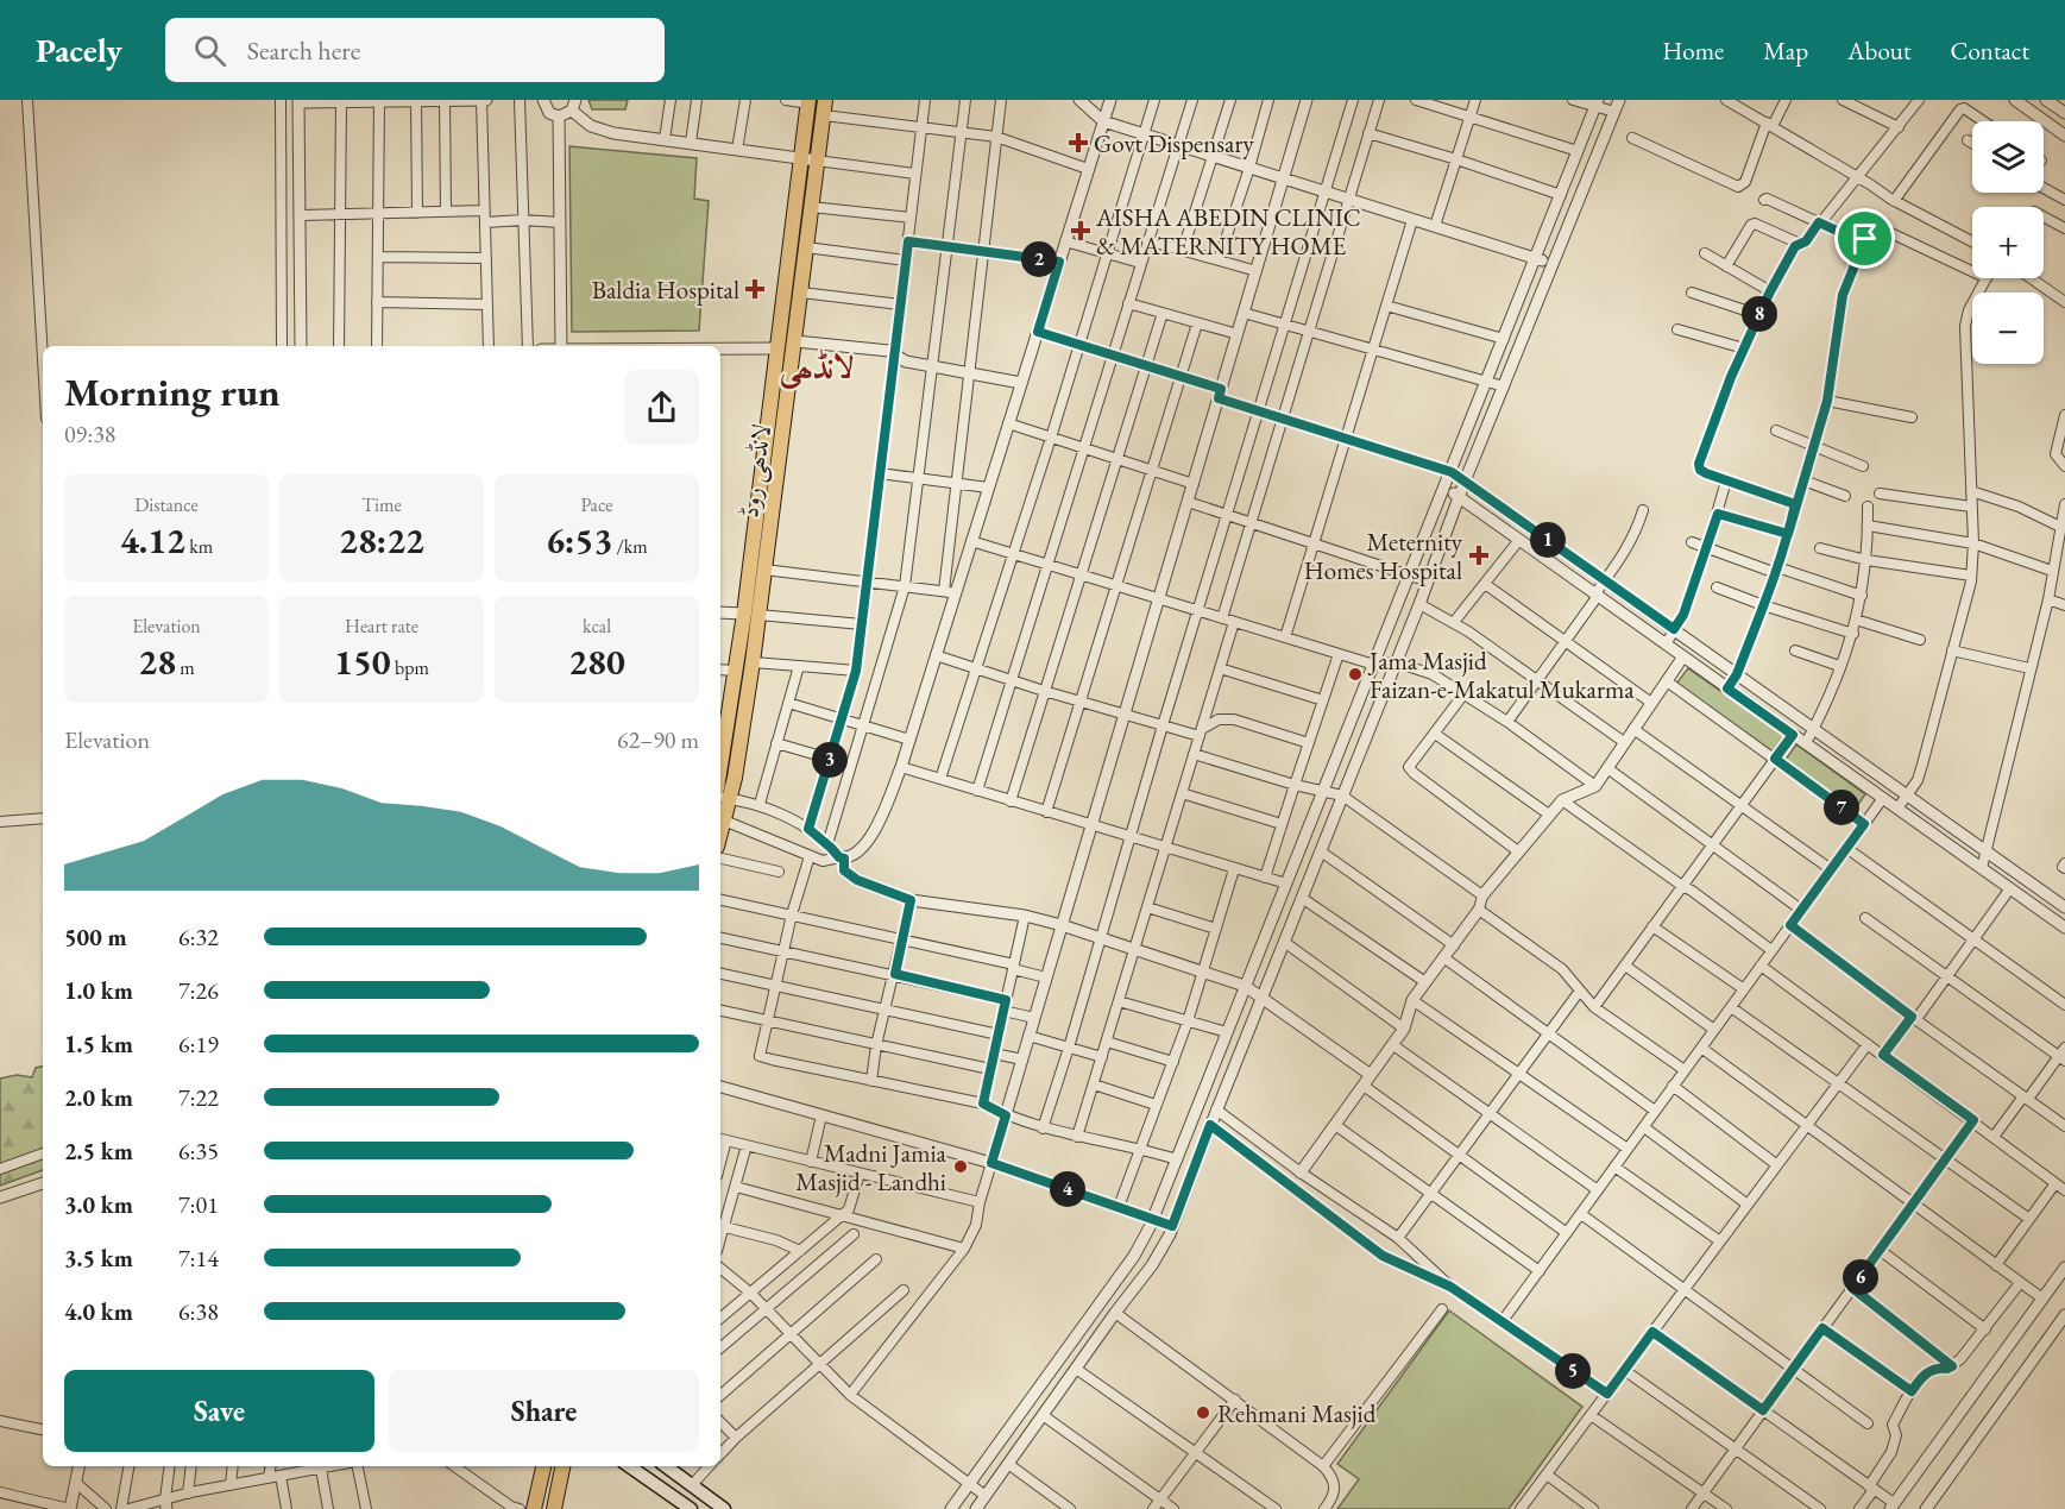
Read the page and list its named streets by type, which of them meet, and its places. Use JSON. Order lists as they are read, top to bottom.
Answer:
{
  "streets": {
    "main road": ["لانڈھی روڈ"]
  },
  "districts": ["لانڈھی"],
  "places": {
    "health": [
      "Govt Dispensary",
      "AISHA ABEDIN CLINIC & MATERNITY HOME",
      "Baldia Hospital",
      "Meternity Homes Hospital"
    ],
    "other": ["Jama Masjid Faizan-e-Makatul Mukarma", "Madni Jamia Masjid - Landhi", "Rehmani Masjid"]
  },
  "page": {
    "header": "Pacely",
    "search": "Search here",
    "nav": [
      "Home",
      "Map",
      "About",
      "Contact"
    ],
    "map_buttons": ["+", "−"],
    "pins": [
      "2",
      "8",
      "1",
      "3",
      "7",
      "4",
      "6",
      "5"
    ],
    "heading": ["Morning run", "09:38"],
    "stats": [
      ["Distance", "4.12 km"],
      ["Time", "28:22"],
      ["Pace", "6:53 /km"],
      ["Elevation", "28 m"],
      ["Heart rate", "150 bpm"],
      ["kcal", "280"]
    ],
    "chart": ["Elevation", "62–90 m"],
    "list": [
      {
        "name": "500 m",
        "note": "6:32"
      },
      {
        "name": "1.0 km",
        "note": "7:26"
      },
      {
        "name": "1.5 km",
        "note": "6:19"
      },
      {
        "name": "2.0 km",
        "note": "7:22"
      },
      {
        "name": "2.5 km",
        "note": "6:35"
      },
      {
        "name": "3.0 km",
        "note": "7:01"
      },
      {
        "name": "3.5 km",
        "note": "7:14"
      },
      {
        "name": "4.0 km",
        "note": "6:38"
      }
    ],
    "buttons": ["Save", "Share"]
  }
}
